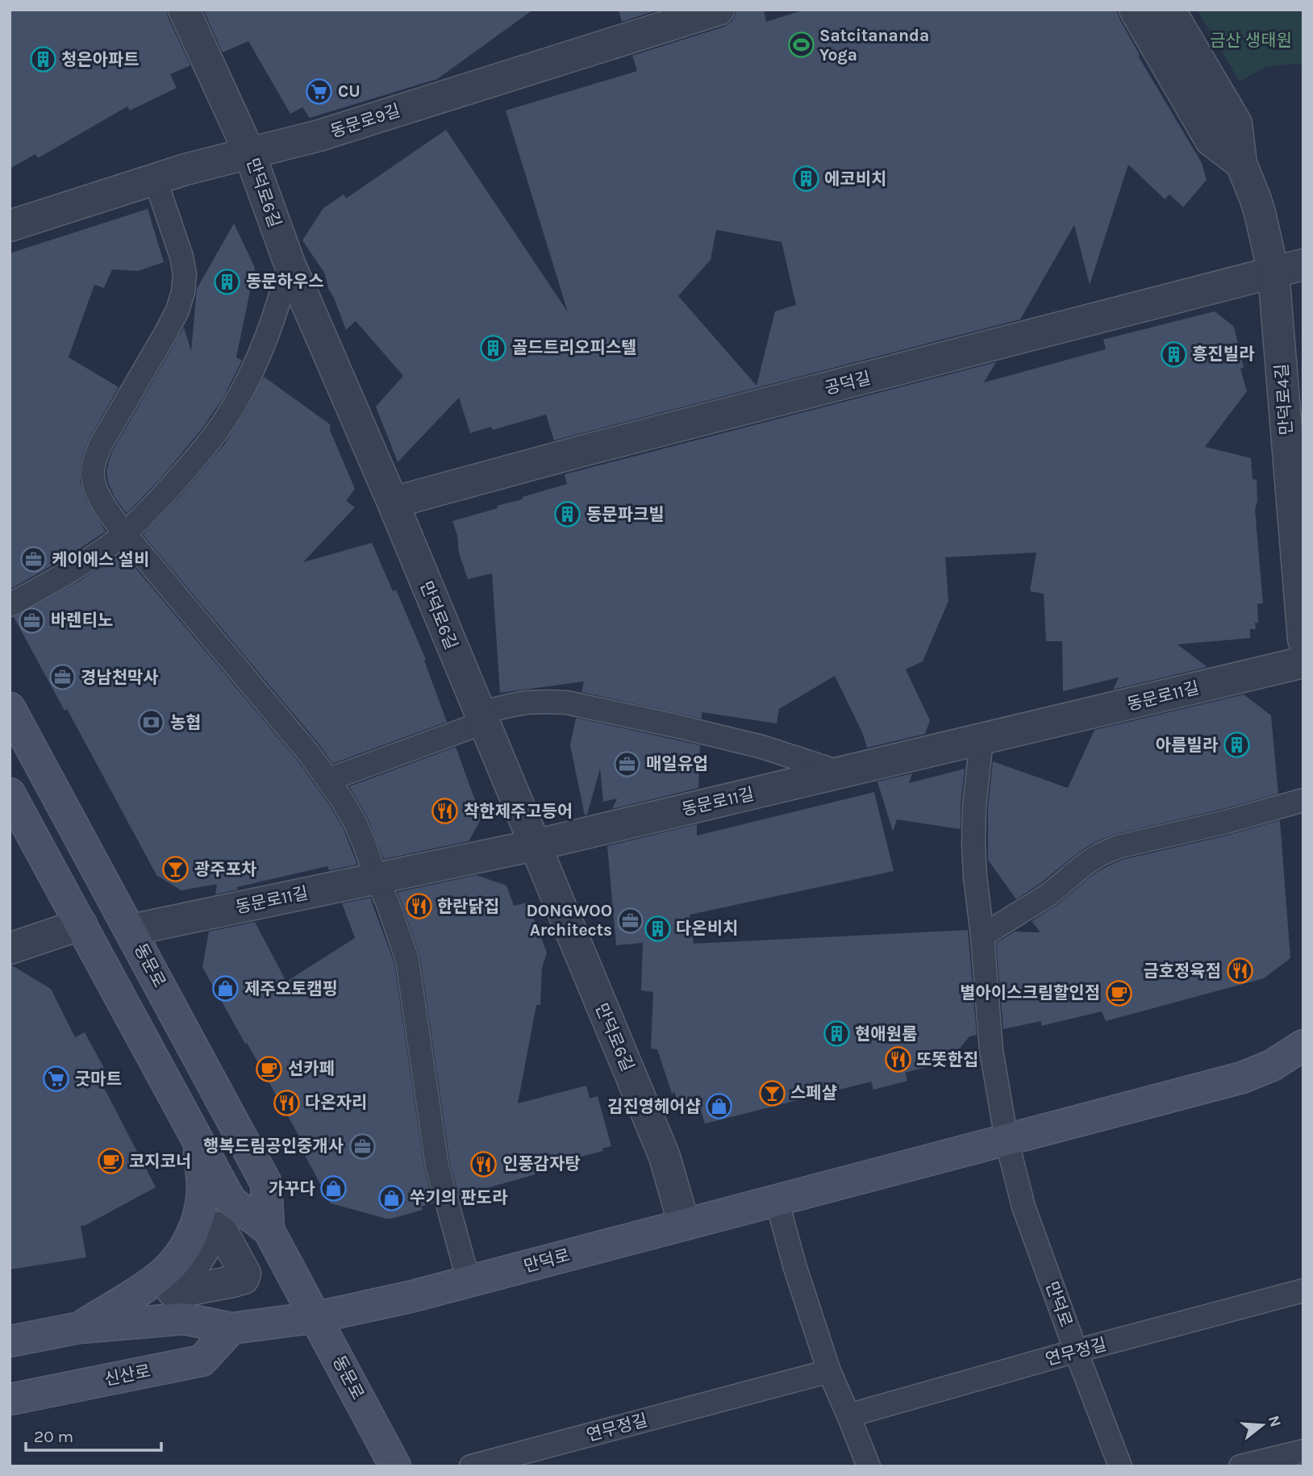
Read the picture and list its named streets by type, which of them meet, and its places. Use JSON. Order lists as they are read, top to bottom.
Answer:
{
  "streets": {
    "main road": ["동문로", "만덕로", "신산로"],
    "street": [
      "동문로9길",
      "만덕로6길",
      "공덕길",
      "만덕로4길",
      "동문로11길"
    ],
    "lane": ["연무정길"]
  },
  "crossings": [
    ["동문로9길", "만덕로6길"],
    ["만덕로6길", "공덕길"],
    ["만덕로6길", "동문로11길"],
    ["만덕로6길", "만덕로"],
    ["공덕길", "만덕로4길"],
    ["동문로11길", "동문로"],
    ["동문로", "만덕로"],
    ["만덕로", "연무정길"]
  ],
  "parks": ["금산 생태원"],
  "places": {
    "sports": ["Satcitananda Yoga"],
    "building": [
      "청은아파트",
      "에코비치",
      "동문하우스",
      "골드트리오피스텔",
      "흥진빌라",
      "동문파크빌",
      "아름빌라",
      "다온비치",
      "현애원룸"
    ],
    "supermarket": ["CU", "굿마트"],
    "office": [
      "케이에스 설비",
      "바렌티노",
      "경남천막사",
      "매일유업",
      "DONGWOO Architects",
      "행복드림공인중개사"
    ],
    "bank": ["농협"],
    "restaurant": [
      "착한제주고등어",
      "한란닭집",
      "금호정육점",
      "또똣한집",
      "다온자리",
      "인풍감자탕"
    ],
    "bar": ["광주포차", "스페샬"],
    "shop": [
      "제주오토캠핑",
      "김진영헤어샵",
      "가꾸다",
      "쑤기의 판도라"
    ],
    "cafe": ["별아이스크림할인점", "선카페", "코지코너"]
  },
  "scale_bar": "20 m",
  "north": "right"
}
